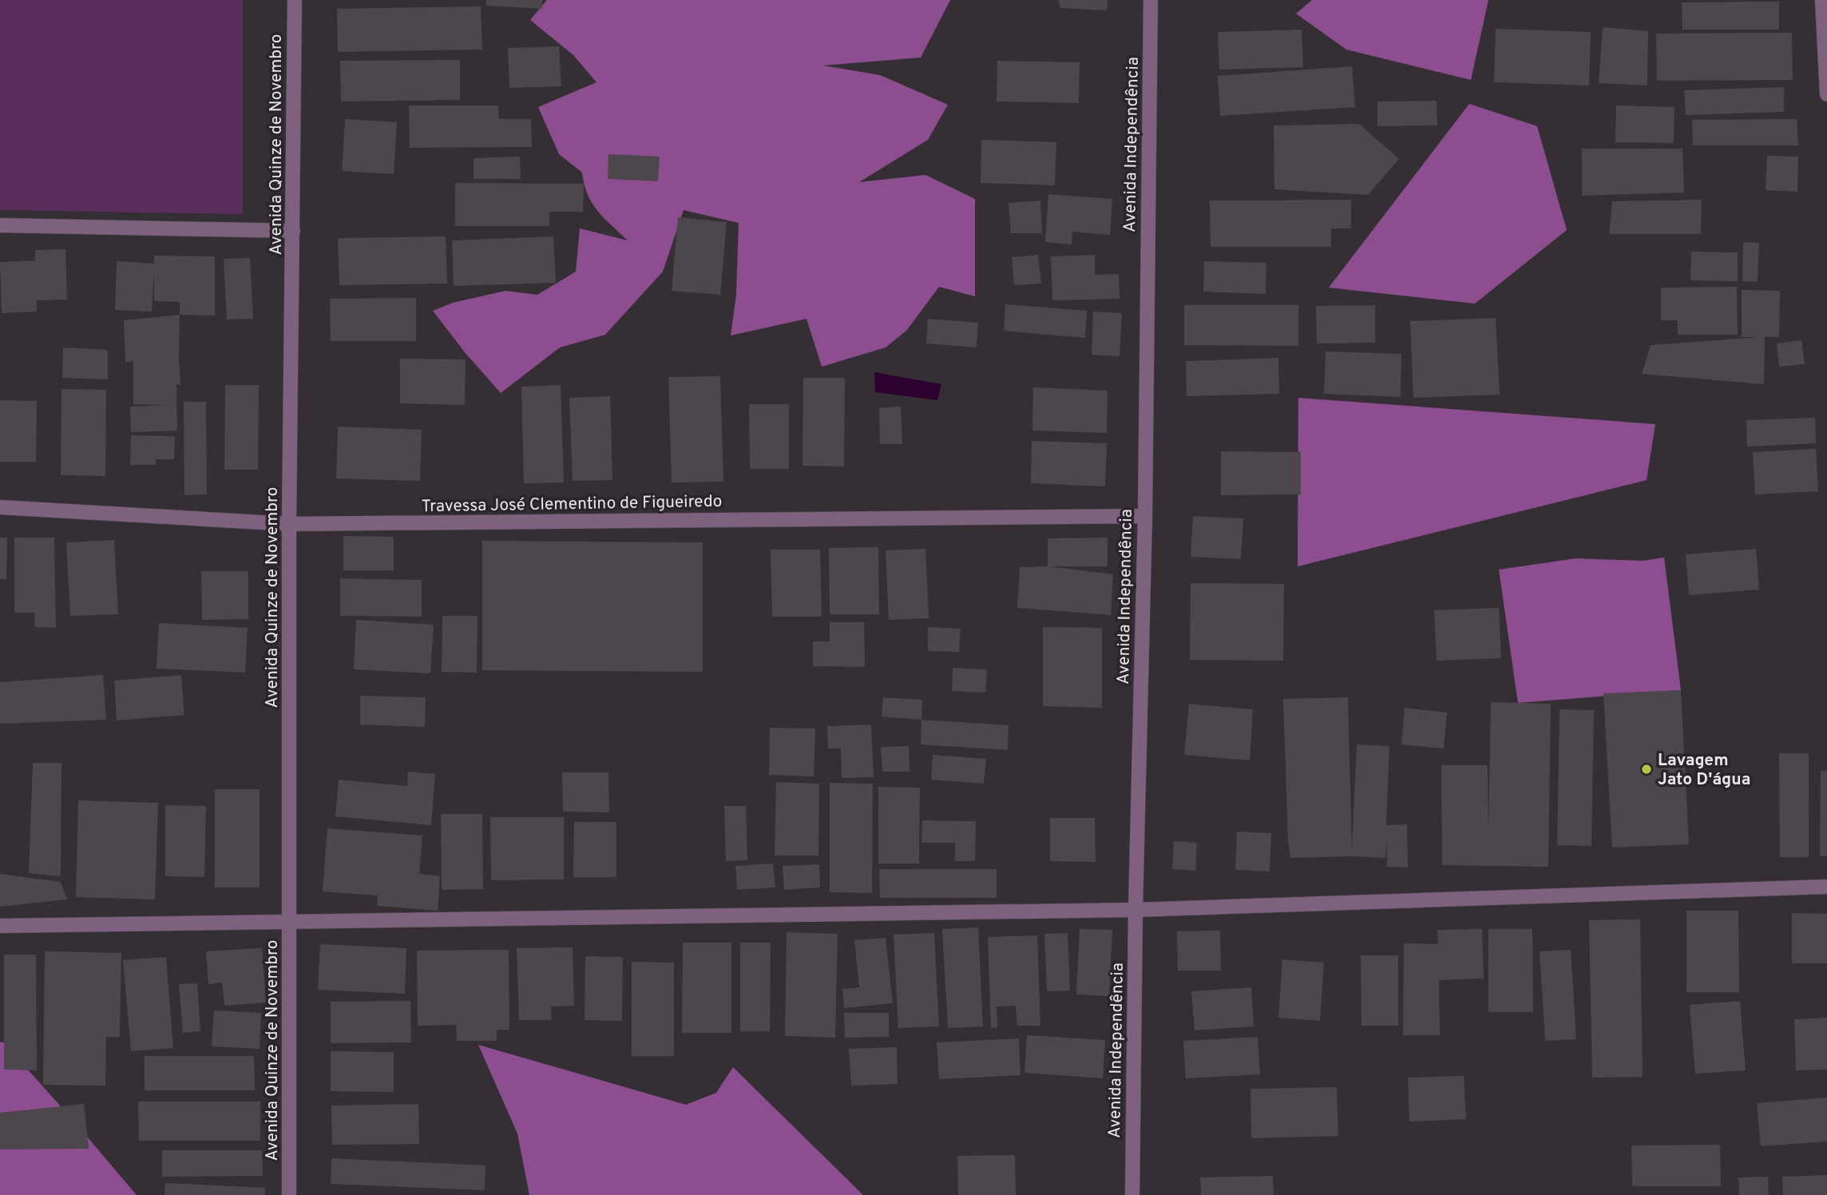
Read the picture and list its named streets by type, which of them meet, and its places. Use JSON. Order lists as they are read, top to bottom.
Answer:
{
  "streets": {
    "street": ["Avenida Quinze de Novembro", "Avenida Independência", "Travessa José Clementino de Figueiredo"]
  },
  "crossings": [
    ["Avenida Quinze de Novembro", "Travessa José Clementino de Figueiredo"],
    ["Avenida Independência", "Travessa José Clementino de Figueiredo"]
  ],
  "places": ["Lavagem Jato D'água"]
}
